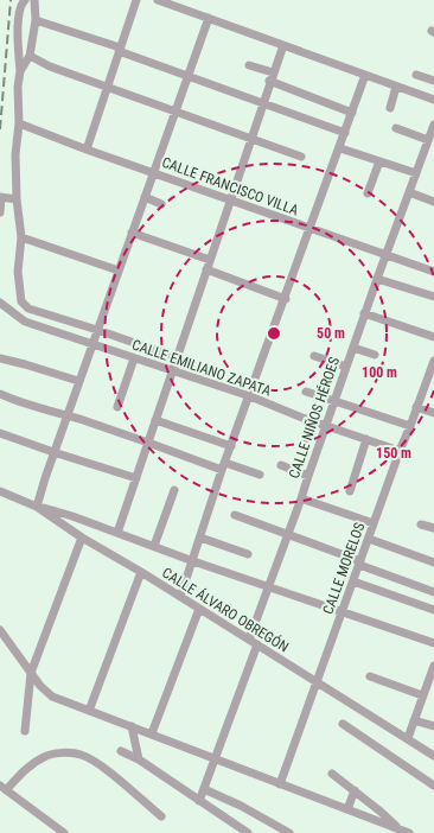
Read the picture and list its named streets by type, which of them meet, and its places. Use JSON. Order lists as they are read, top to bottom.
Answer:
{
  "streets": {
    "street": [
      "CALLE FRANCISCO VILLA",
      "CALLE EMILIANO ZAPATA",
      "CALLE NIÑOS HÉROES",
      "CALLE MORELOS",
      "CALLE ÁLVARO OBREGÓN"
    ]
  },
  "crossings": [
    ["CALLE FRANCISCO VILLA", "CALLE NIÑOS HÉROES"],
    ["CALLE EMILIANO ZAPATA", "CALLE NIÑOS HÉROES"],
    ["CALLE EMILIANO ZAPATA", "CALLE MORELOS"],
    ["CALLE NIÑOS HÉROES", "CALLE ÁLVARO OBREGÓN"],
    ["CALLE MORELOS", "CALLE ÁLVARO OBREGÓN"]
  ],
  "rings": ["50 m", "100 m", "150 m"]
}
